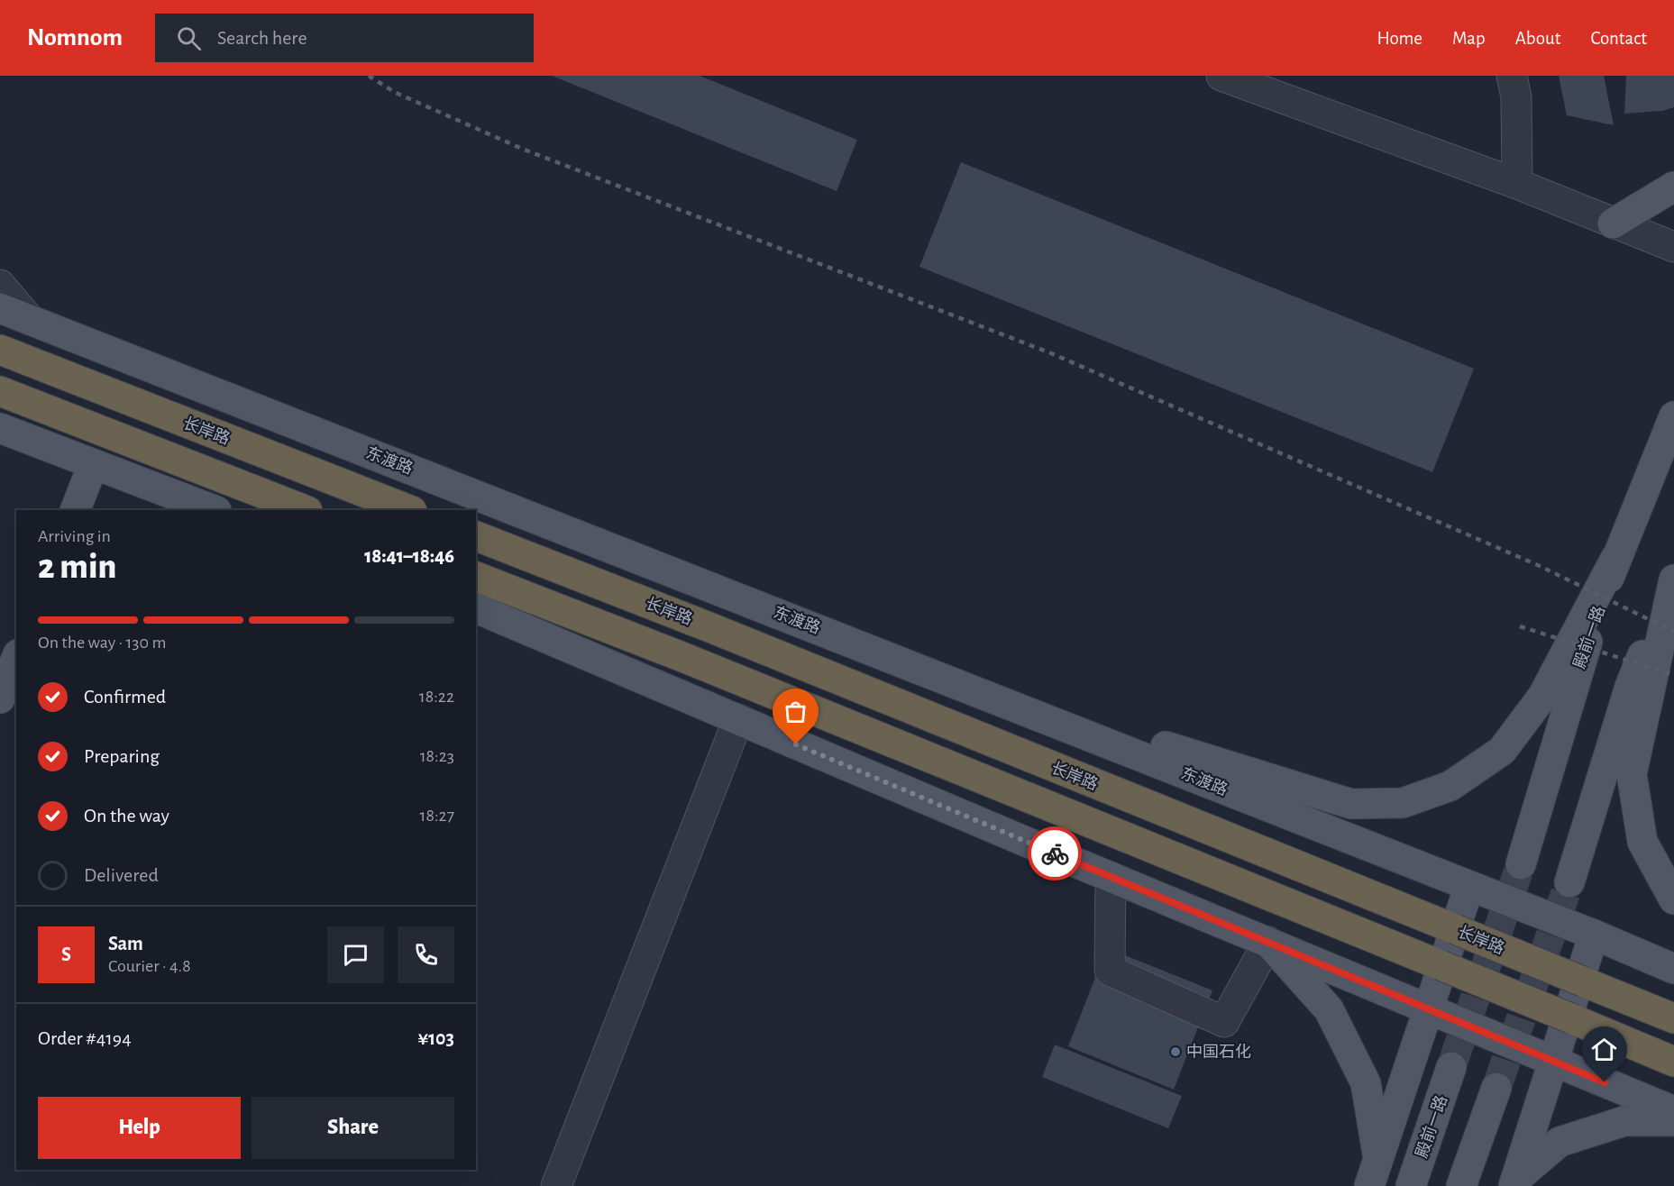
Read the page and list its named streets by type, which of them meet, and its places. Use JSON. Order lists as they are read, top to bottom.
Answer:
{
  "streets": {
    "highway": ["长岸路"],
    "main road": ["东渡路", "殿前一路"]
  },
  "places": ["中国石化"],
  "page": {
    "header": "Nomnom",
    "search": "Search here",
    "nav": [
      "Home",
      "Map",
      "About",
      "Contact"
    ],
    "heading": ["2 min", "Arriving in", "18:41–18:46"],
    "panel": [
      "Sam",
      "Courier · 4.8",
      "Order #4194",
      "¥103"
    ],
    "bar": "On the way · 130 m",
    "list": [
      ["Confirmed", "18:22"],
      ["Preparing", "18:23"],
      ["On the way", "18:27"],
      "Delivered"
    ],
    "round": "S",
    "buttons": ["Help", "Share"]
  }
}
